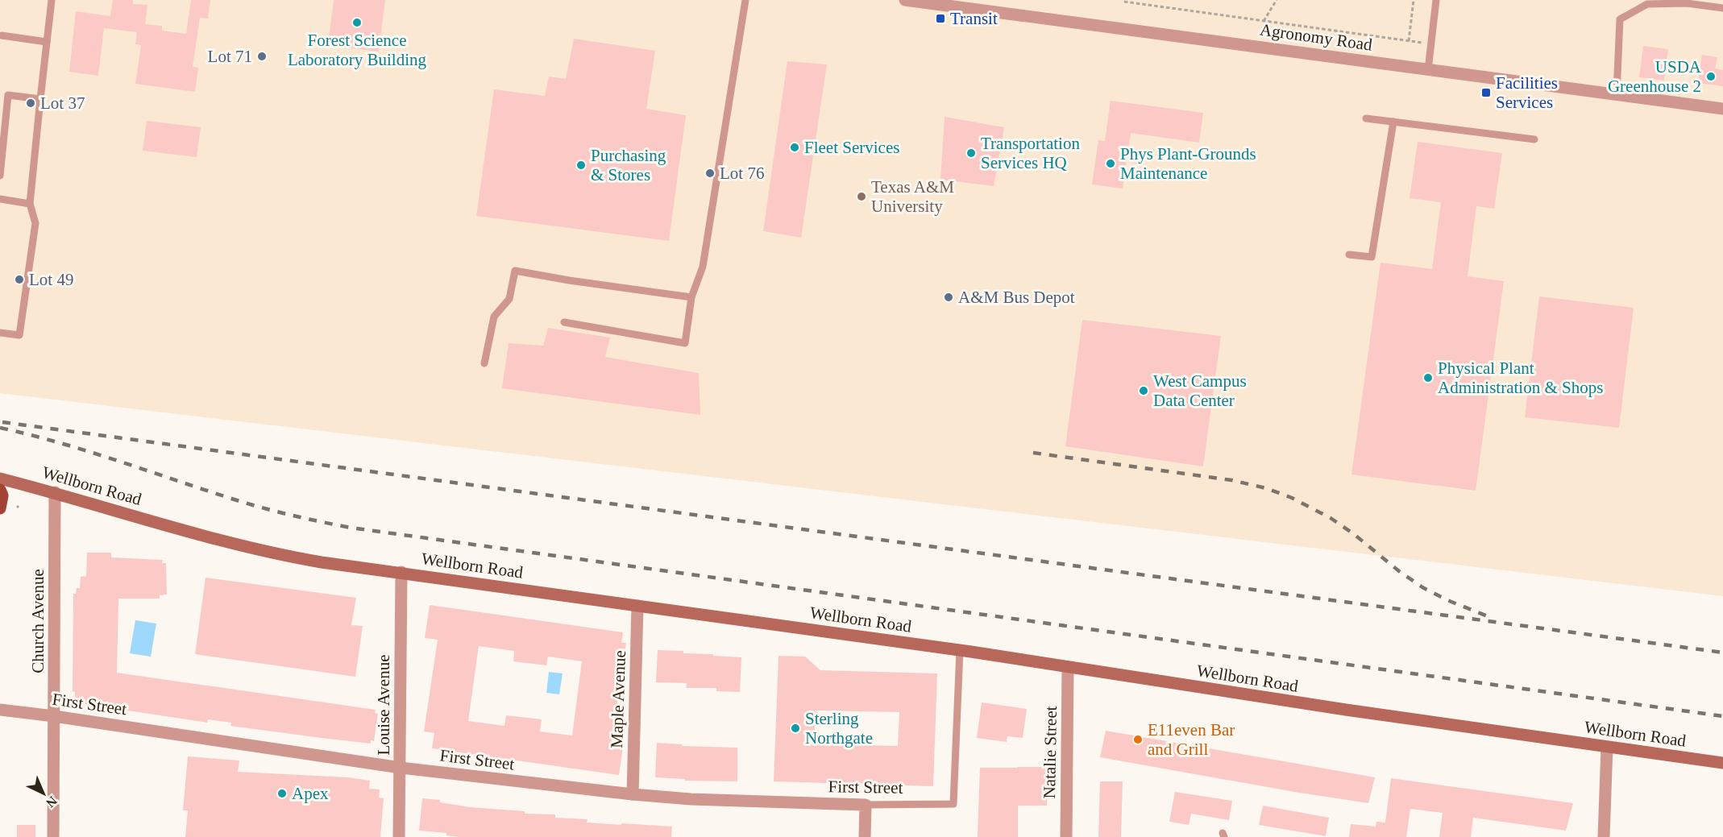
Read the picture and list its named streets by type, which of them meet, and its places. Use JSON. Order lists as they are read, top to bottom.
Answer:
{
  "streets": {
    "main road": ["Wellborn Road"],
    "street": [
      "Agronomy Road",
      "Church Avenue",
      "Maple Avenue",
      "First Street",
      "Louise Avenue",
      "Natalie Street"
    ]
  },
  "crossings": [
    ["Wellborn Road", "Church Avenue"],
    ["Wellborn Road", "Maple Avenue"],
    ["Wellborn Road", "First Street"],
    ["Wellborn Road", "Louise Avenue"],
    ["Wellborn Road", "Natalie Street"],
    ["Church Avenue", "First Street"],
    ["Maple Avenue", "First Street"],
    ["First Street", "Louise Avenue"]
  ],
  "places": {
    "transit": ["Transit", "Facilities Services"],
    "other": [
      "Forest Science Laboratory Building",
      "Lot 71",
      "USDA Greenhouse 2",
      "Lot 37",
      "Fleet Services",
      "Transportation Services HQ",
      "Phys Plant-Grounds Maintenance",
      "Purchasing & Stores",
      "Lot 76",
      "Texas A&M University",
      "Lot 49",
      "A&M Bus Depot",
      "Physical Plant Administration & Shops",
      "West Campus Data Center",
      "Sterling Northgate",
      "E11even Bar and Grill",
      "Apex"
    ]
  },
  "north": "bottom right"
}
